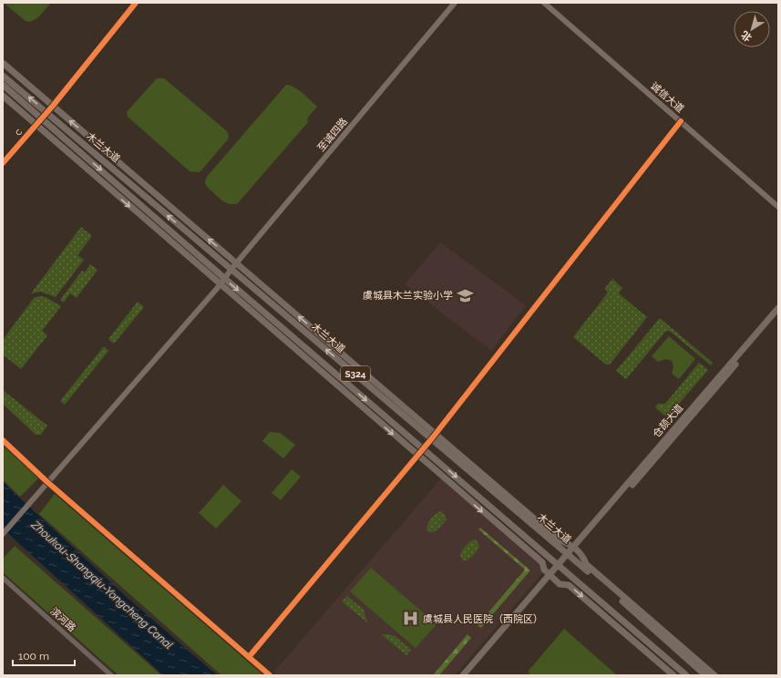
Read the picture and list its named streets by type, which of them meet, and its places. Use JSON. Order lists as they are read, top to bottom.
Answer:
{
  "streets": {
    "main road": [
      "诚信大道",
      "至诚四路",
      "木兰大道",
      "S324",
      "仓颉大道"
    ],
    "street": ["c", "滨河路"]
  },
  "crossings": [
    ["c", "木兰大道"],
    ["至诚四路", "木兰大道"]
  ],
  "water": ["Zhoukou-Shangqiu-Yongcheng Canal"],
  "places": {
    "school or university": ["虞城县木兰实验小学"],
    "hospital": ["虞城县人民医院（西院区）"]
  },
  "scale_bar": "100 m",
  "north": "bottom left"
}
